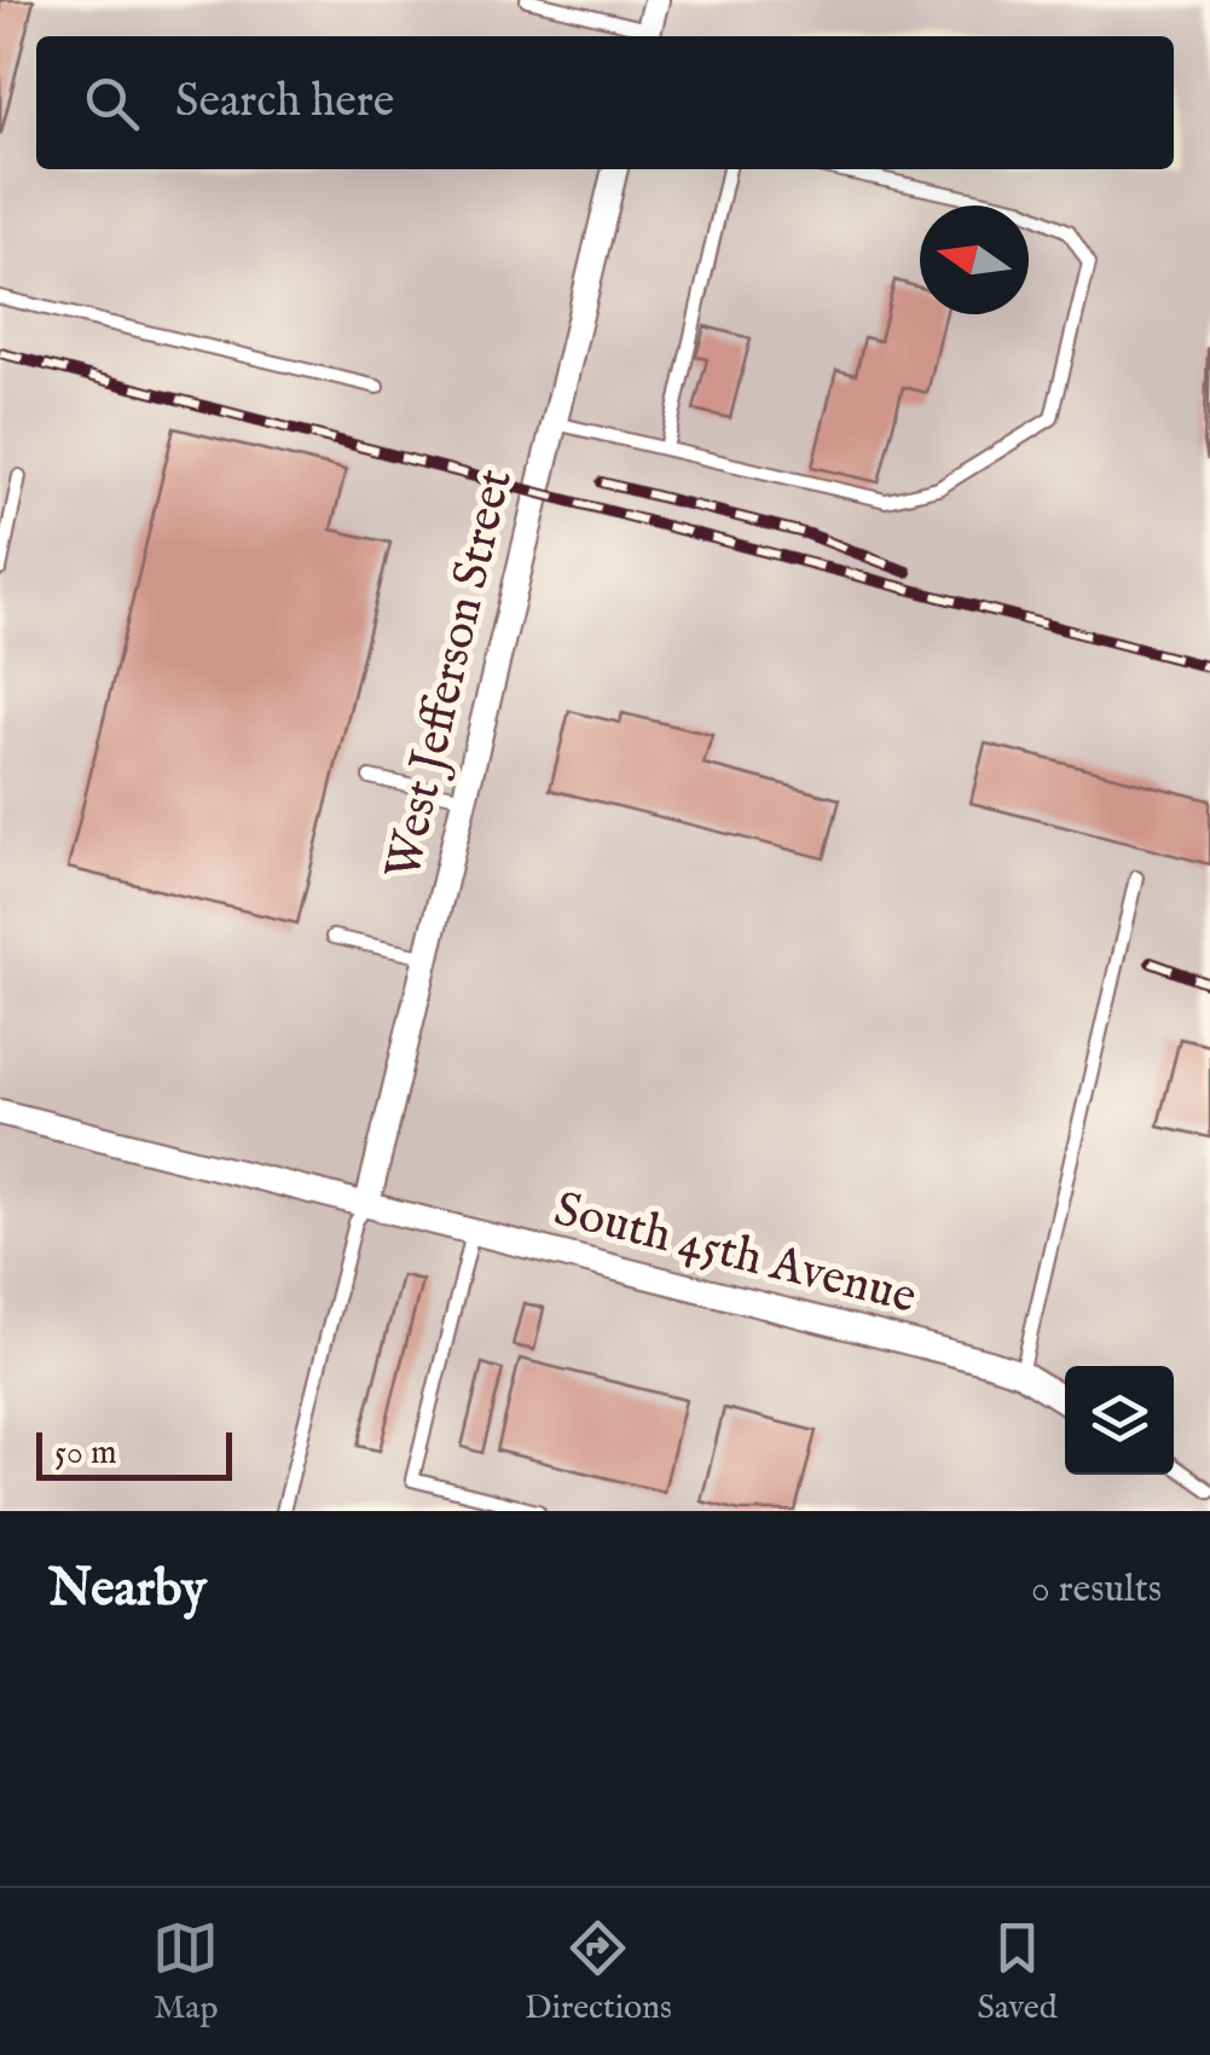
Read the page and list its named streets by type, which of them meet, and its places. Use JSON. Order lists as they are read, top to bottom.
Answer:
{
  "streets": {
    "street": ["West Jefferson Street", "South 45th Avenue"]
  },
  "crossings": [
    ["West Jefferson Street", "South 45th Avenue"]
  ],
  "scale_bar": "50 m",
  "north": "left",
  "page": {
    "search": "Search here",
    "scale": "50 m",
    "heading": ["Nearby", "0 results"],
    "nav": ["Map", "Directions", "Saved"]
  }
}
